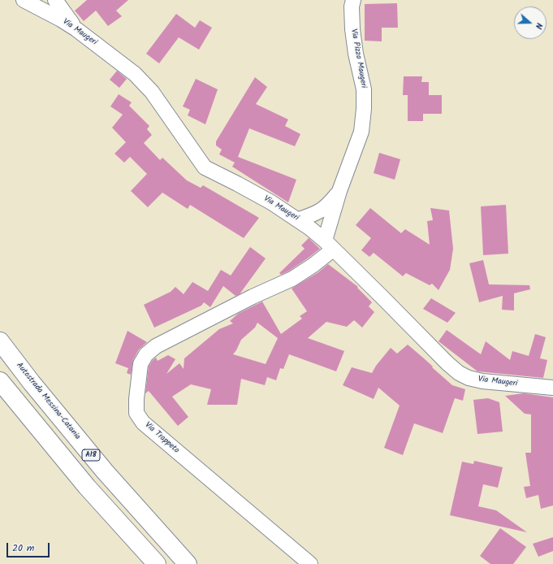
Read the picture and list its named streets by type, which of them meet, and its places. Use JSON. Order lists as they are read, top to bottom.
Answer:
{
  "streets": {
    "highway": ["Autostrada Messina-Catania", "A18"],
    "street": ["Via Maugeri", "Via Pizzo Maugeri", "Via Trappeto"]
  },
  "crossings": [
    ["Via Maugeri", "Via Trappeto"]
  ],
  "scale_bar": "20 m",
  "north": "right"
}
